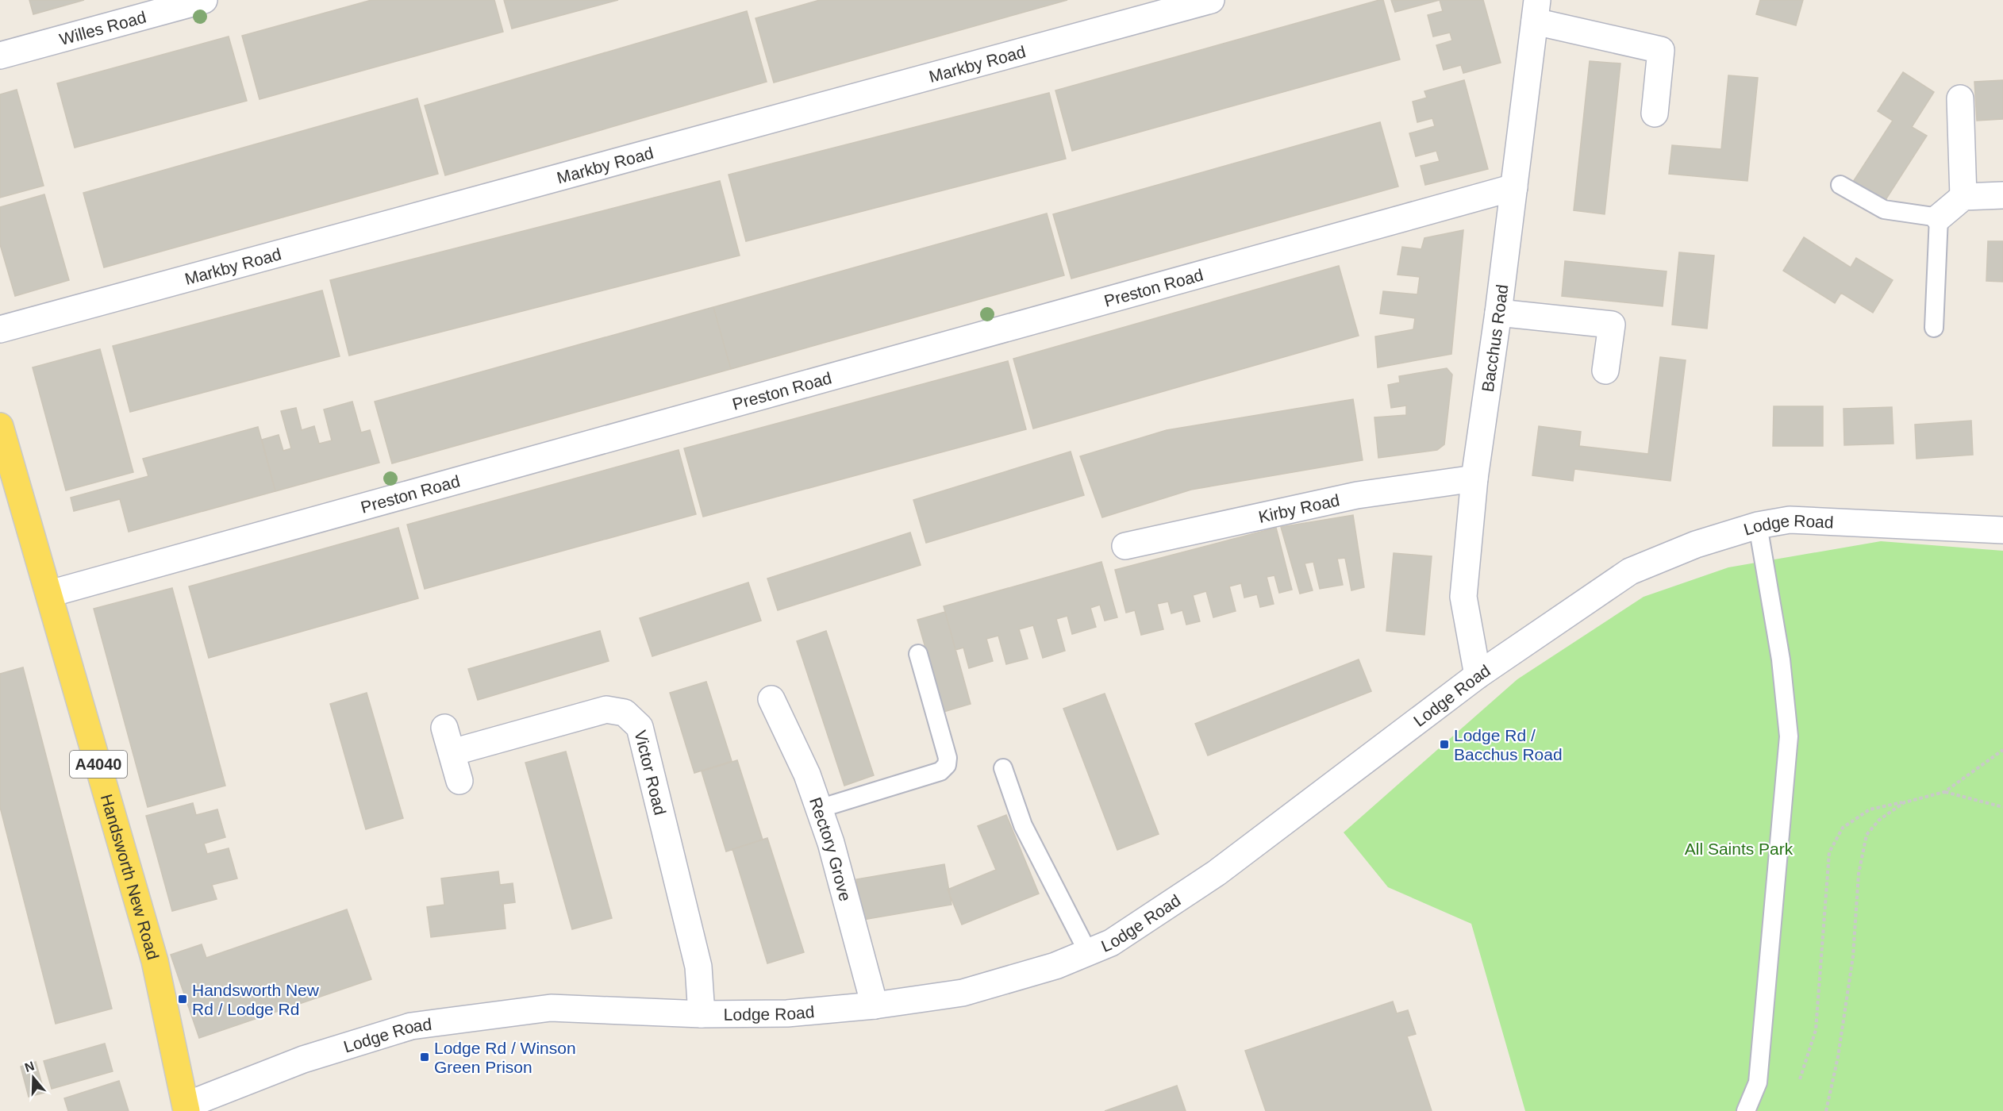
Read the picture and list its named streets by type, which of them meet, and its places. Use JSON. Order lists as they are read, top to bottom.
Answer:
{
  "streets": {
    "main road": ["A4040", "Handsworth New Road"],
    "street": [
      "Willes Road",
      "Markby Road",
      "Preston Road",
      "Bacchus Road",
      "Kirby Road",
      "Lodge Road",
      "Victor Road",
      "Rectory Grove"
    ]
  },
  "crossings": [
    ["Preston Road", "Bacchus Road"],
    ["Preston Road", "Handsworth New Road"],
    ["Bacchus Road", "Kirby Road"],
    ["Bacchus Road", "Lodge Road"],
    ["Lodge Road", "Victor Road"],
    ["Lodge Road", "Rectory Grove"],
    ["Lodge Road", "Handsworth New Road"]
  ],
  "parks": ["All Saints Park"],
  "places": {
    "transit": ["Lodge Rd / Bacchus Road", "Handsworth New Rd / Lodge Rd", "Lodge Rd / Winson Green Prison"]
  },
  "north": "top"
}
